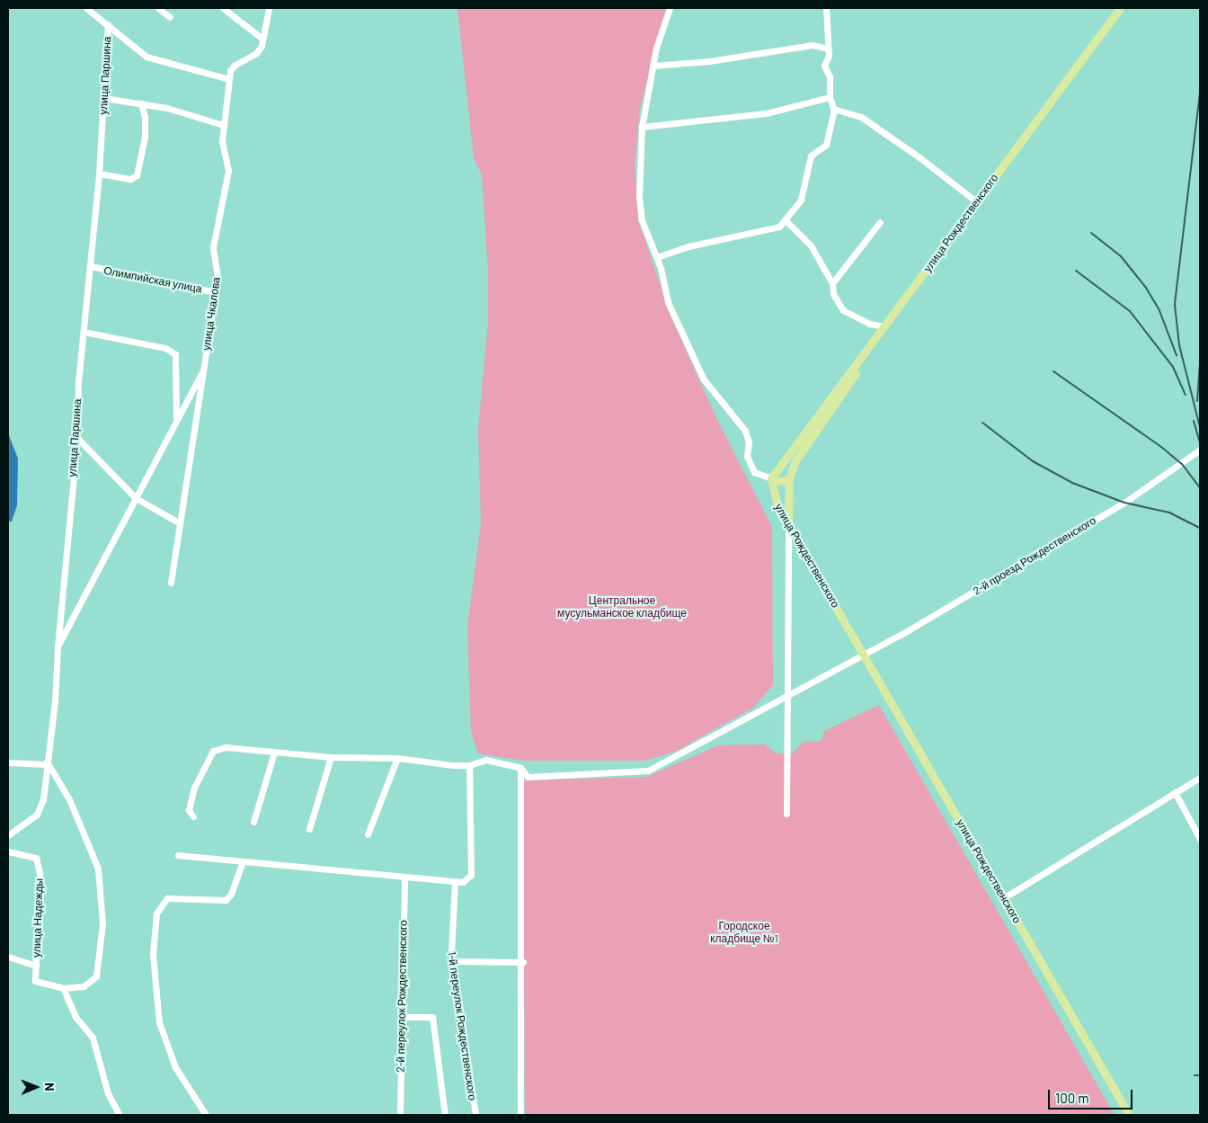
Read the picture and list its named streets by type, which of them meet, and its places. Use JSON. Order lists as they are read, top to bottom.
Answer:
{
  "streets": {
    "main road": ["улица Рождественского"],
    "street": [
      "улица Паршина",
      "Олимпийская улица",
      "улица Чкалова",
      "2-й проезд Рождественского",
      "улица Надежды",
      "2-й переулок Рождественского",
      "1-й переулок Рождественского"
    ]
  },
  "crossings": [
    ["улица Паршина", "Олимпийская улица"],
    ["улица Рождественского", "2-й проезд Рождественского"],
    ["Олимпийская улица", "улица Чкалова"]
  ],
  "parks": ["Центральное мусульманское кладбище", "Городское кладбище №1"],
  "scale_bar": "100 m",
  "north": "right"
}
